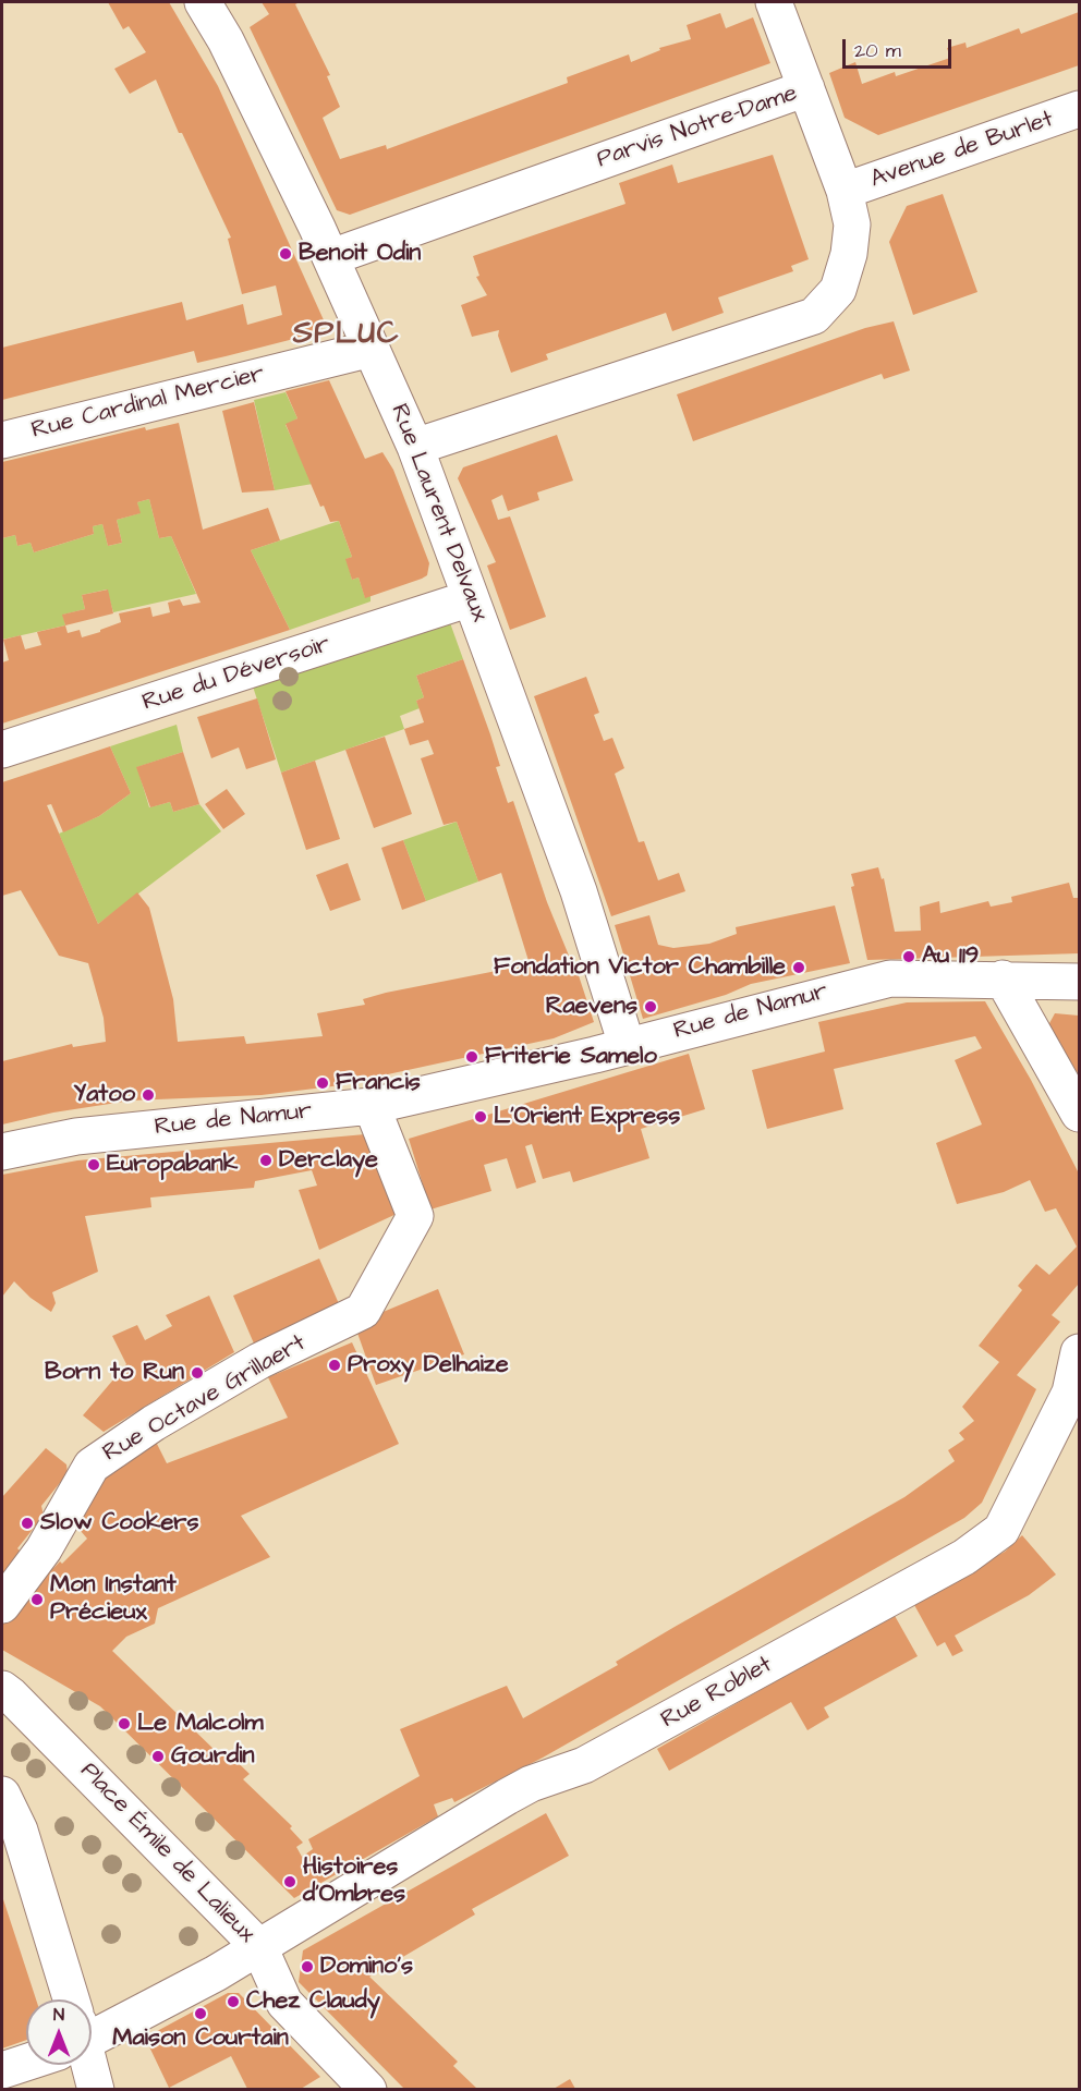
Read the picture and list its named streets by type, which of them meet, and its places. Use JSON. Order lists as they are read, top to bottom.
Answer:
{
  "streets": {
    "street": [
      "Parvis Notre-Dame",
      "Avenue de Burlet",
      "Rue Cardinal Mercier",
      "Rue Laurent Delvaux",
      "Rue du Déversoir",
      "Rue de Namur",
      "Rue Octave Grillaert",
      "Rue Roblet",
      "Place Émile de Lalieux"
    ]
  },
  "crossings": [
    ["Parvis Notre-Dame", "Avenue de Burlet"],
    ["Parvis Notre-Dame", "Rue Laurent Delvaux"],
    ["Rue Cardinal Mercier", "Rue Laurent Delvaux"],
    ["Rue Laurent Delvaux", "Rue du Déversoir"],
    ["Rue Laurent Delvaux", "Rue de Namur"],
    ["Rue de Namur", "Rue Octave Grillaert"],
    ["Rue Roblet", "Place Émile de Lalieux"]
  ],
  "districts": ["SPLUC"],
  "places": [
    "Benoit Odin",
    "Au 119",
    "Fondation Victor Chambille",
    "Raevens",
    "Friterie Samelo",
    "Francis",
    "Yatoo",
    "L'Orient Express",
    "Derclaye",
    "Europabank",
    "Proxy Delhaize",
    "Born to Run",
    "Slow Cookers",
    "Mon Instant Précieux",
    "Le Malcolm",
    "Gourdin",
    "Histoires d'Ombres",
    "Domino's",
    "Chez Claudy",
    "Maison Courtain"
  ],
  "scale_bar": "20 m",
  "north": "top"
}
